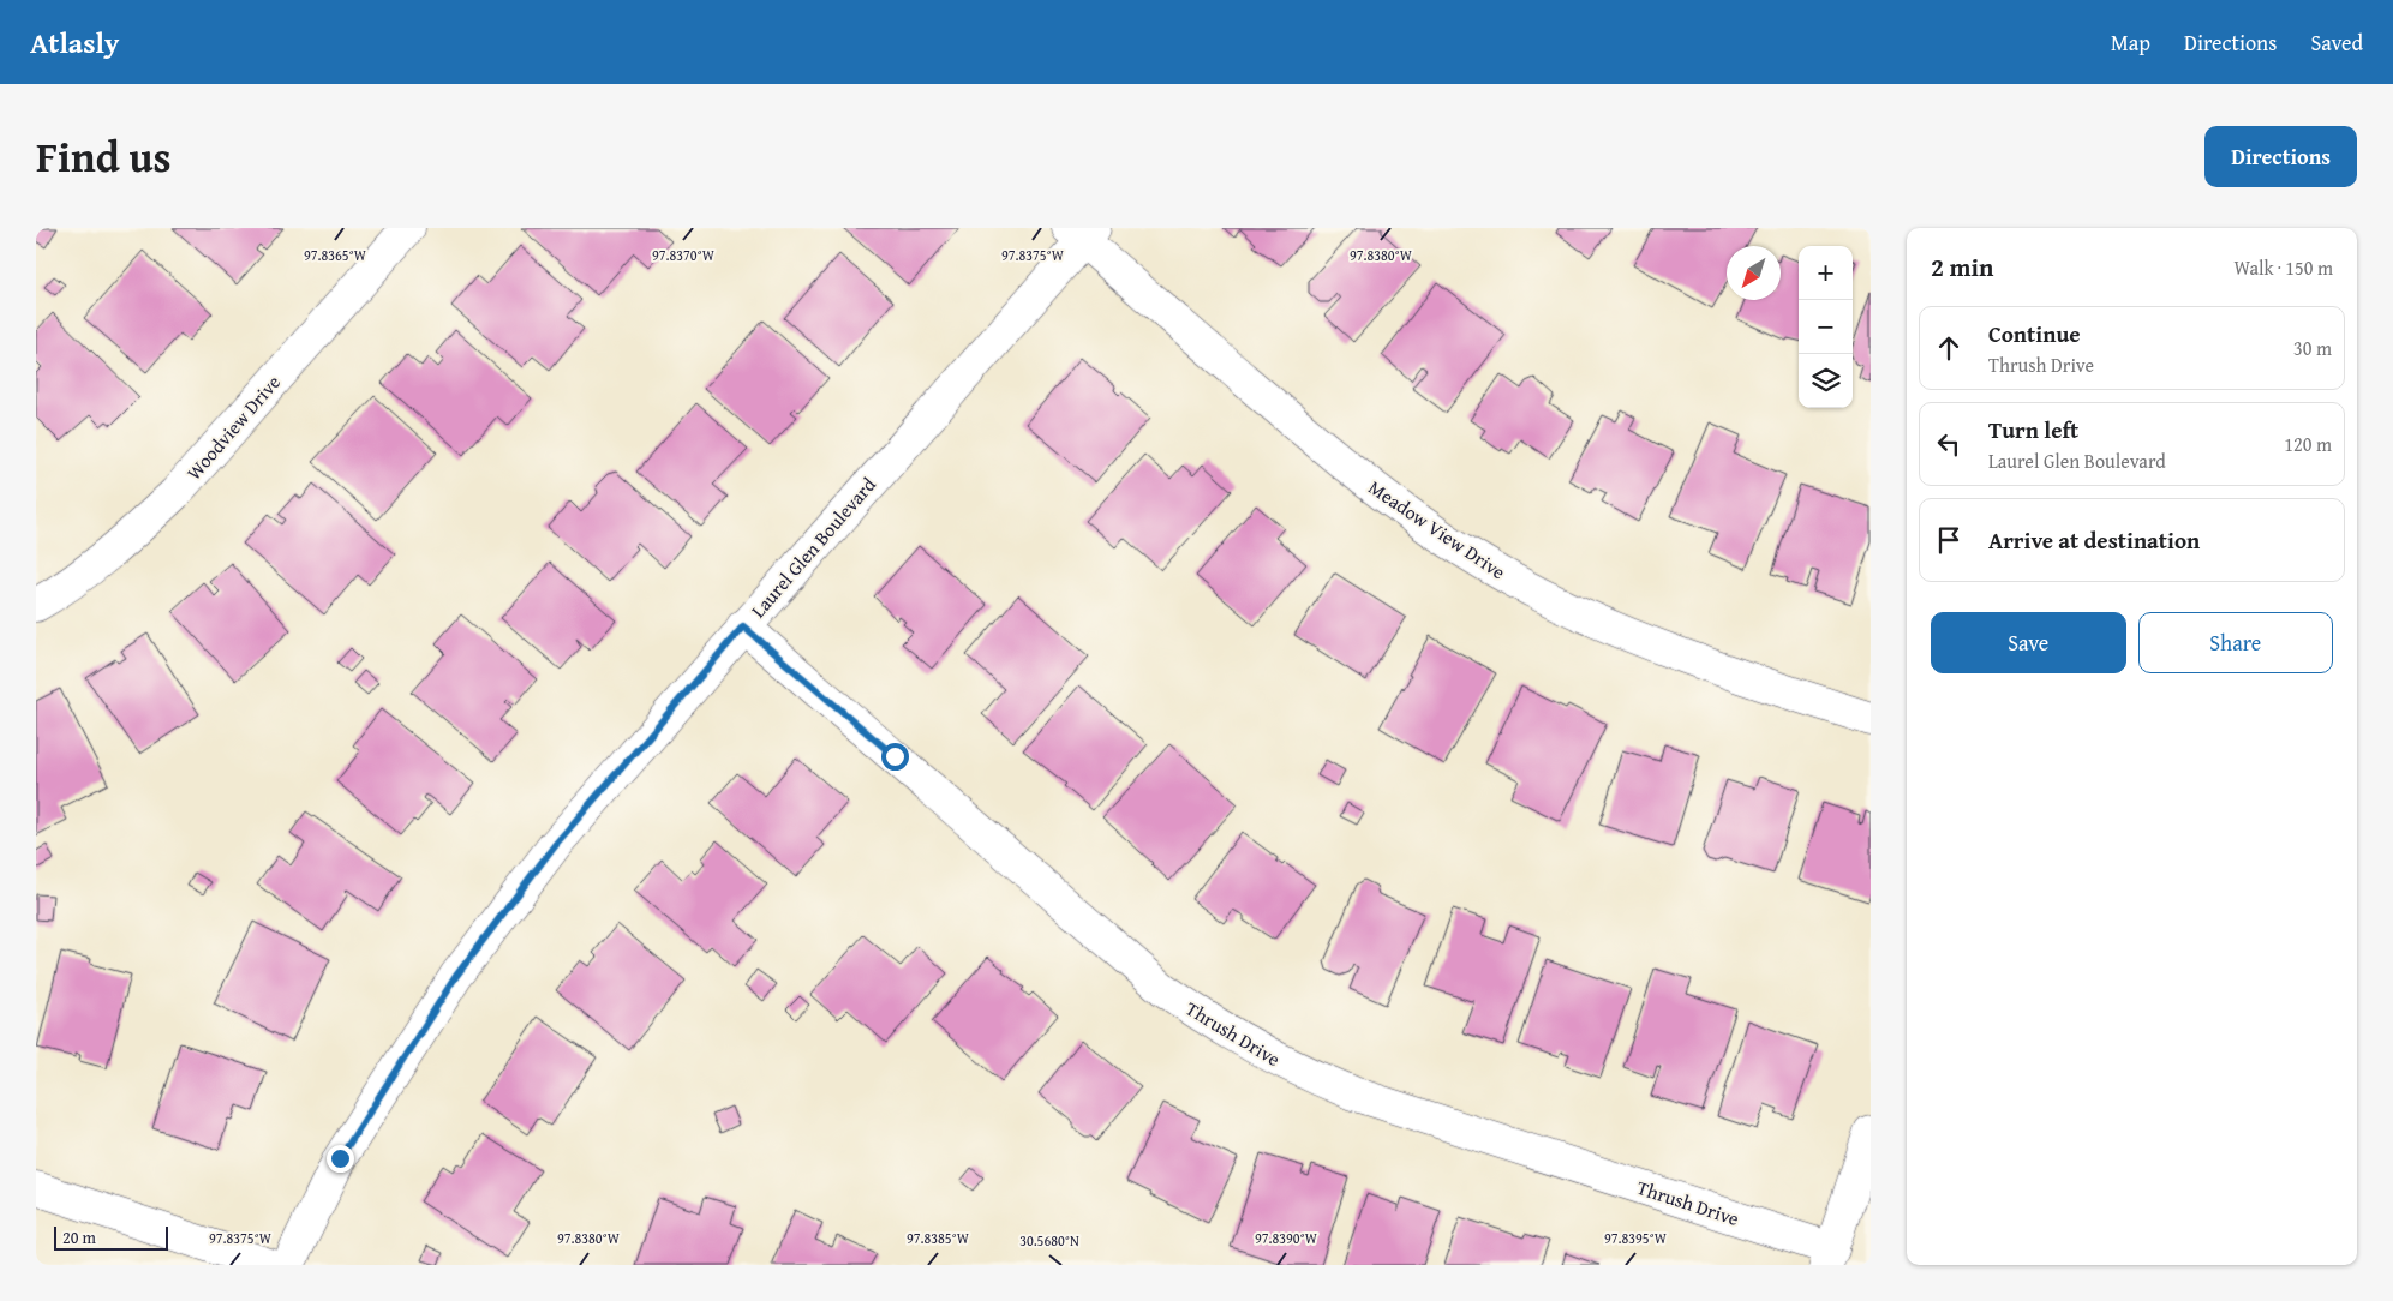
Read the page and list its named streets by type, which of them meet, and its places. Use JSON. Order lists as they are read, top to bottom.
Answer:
{
  "streets": {
    "street": [
      "Woodview Drive",
      "Meadow View Drive",
      "Laurel Glen Boulevard",
      "Thrush Drive"
    ]
  },
  "crossings": [
    ["Meadow View Drive", "Laurel Glen Boulevard"],
    ["Laurel Glen Boulevard", "Thrush Drive"]
  ],
  "scale_bar": "20 m",
  "north": "bottom left",
  "page": {
    "header": "Atlasly",
    "nav": ["Map", "Directions", "Saved"],
    "title": "Find us",
    "buttons": [
      "Directions",
      ["Save", "Share"]
    ],
    "heading": ["2 min", "Walk · 150 m"],
    "map_buttons": ["+", "−"],
    "list": [
      ["Continue", "Thrush Drive", "30 m"],
      ["Turn left", "Laurel Glen Boulevard", "120 m"],
      "Arrive at destination"
    ],
    "scale": "20 m"
  },
  "coordinates": [
    "97.8365°W",
    "97.8370°W",
    "97.8375°W",
    "97.8380°W",
    "97.8385°W",
    "97.8390°W",
    "97.8395°W",
    "30.5680°N"
  ]
}
